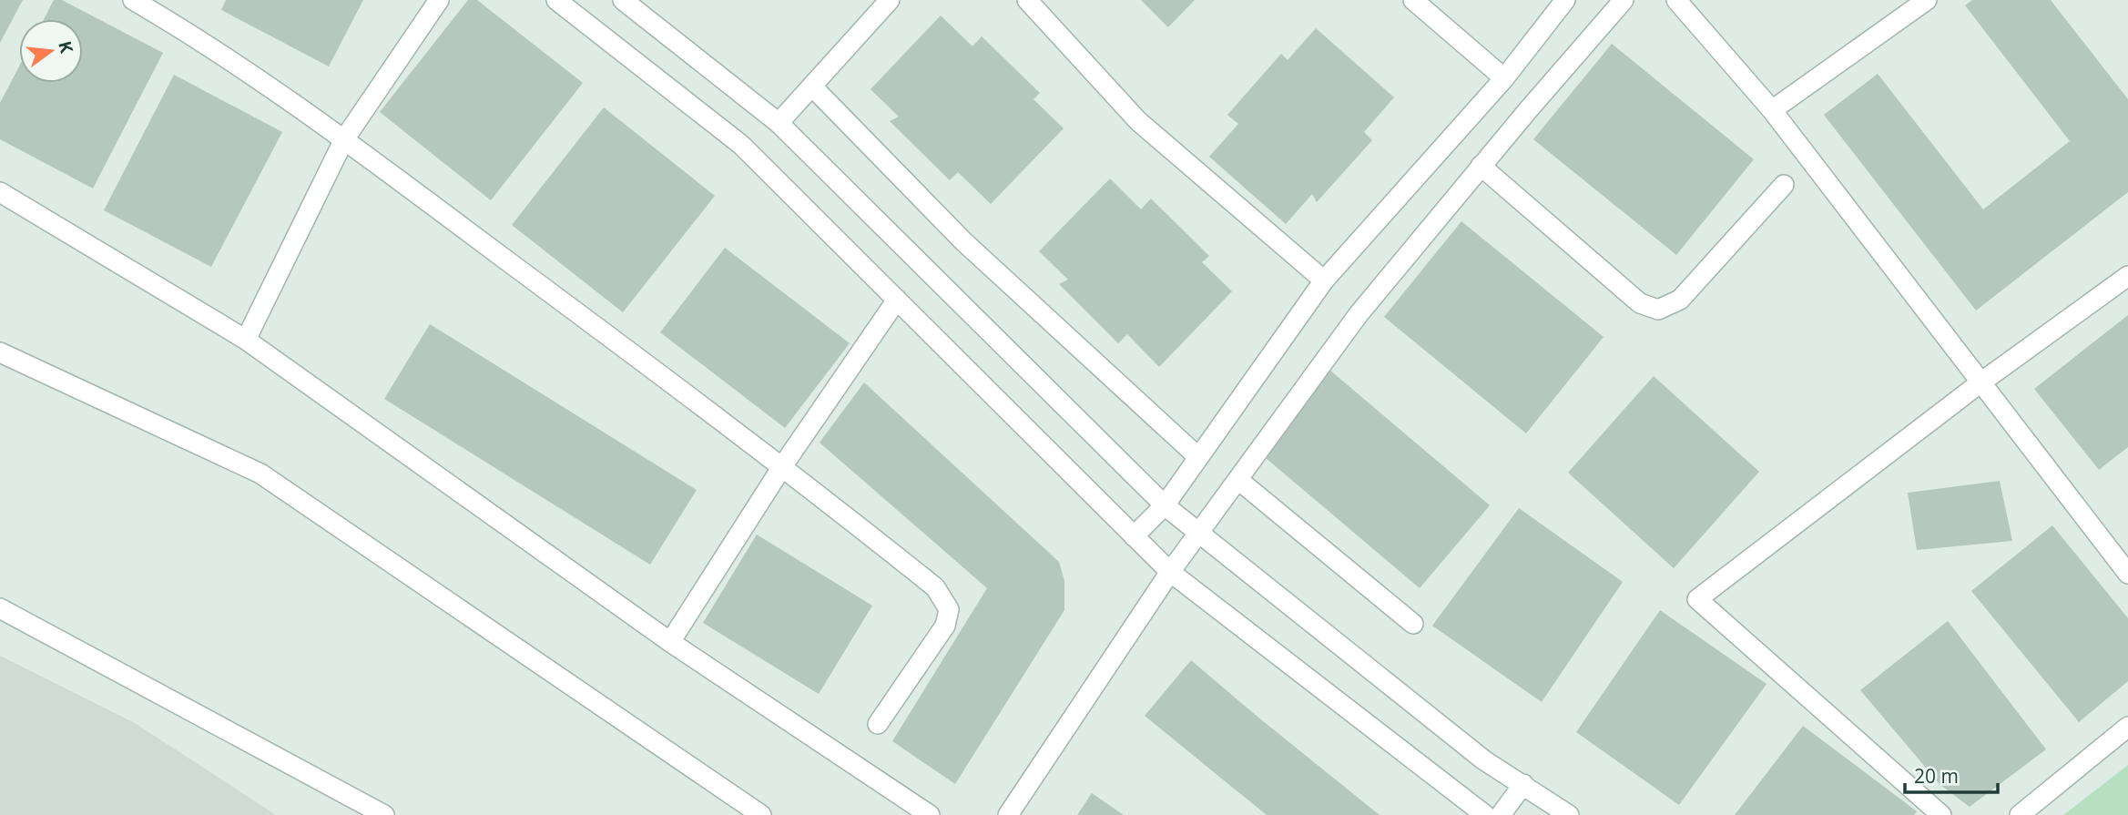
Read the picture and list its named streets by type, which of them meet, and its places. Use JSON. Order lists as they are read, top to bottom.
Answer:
{
  "scale_bar": "20 m",
  "north": "right"
}
